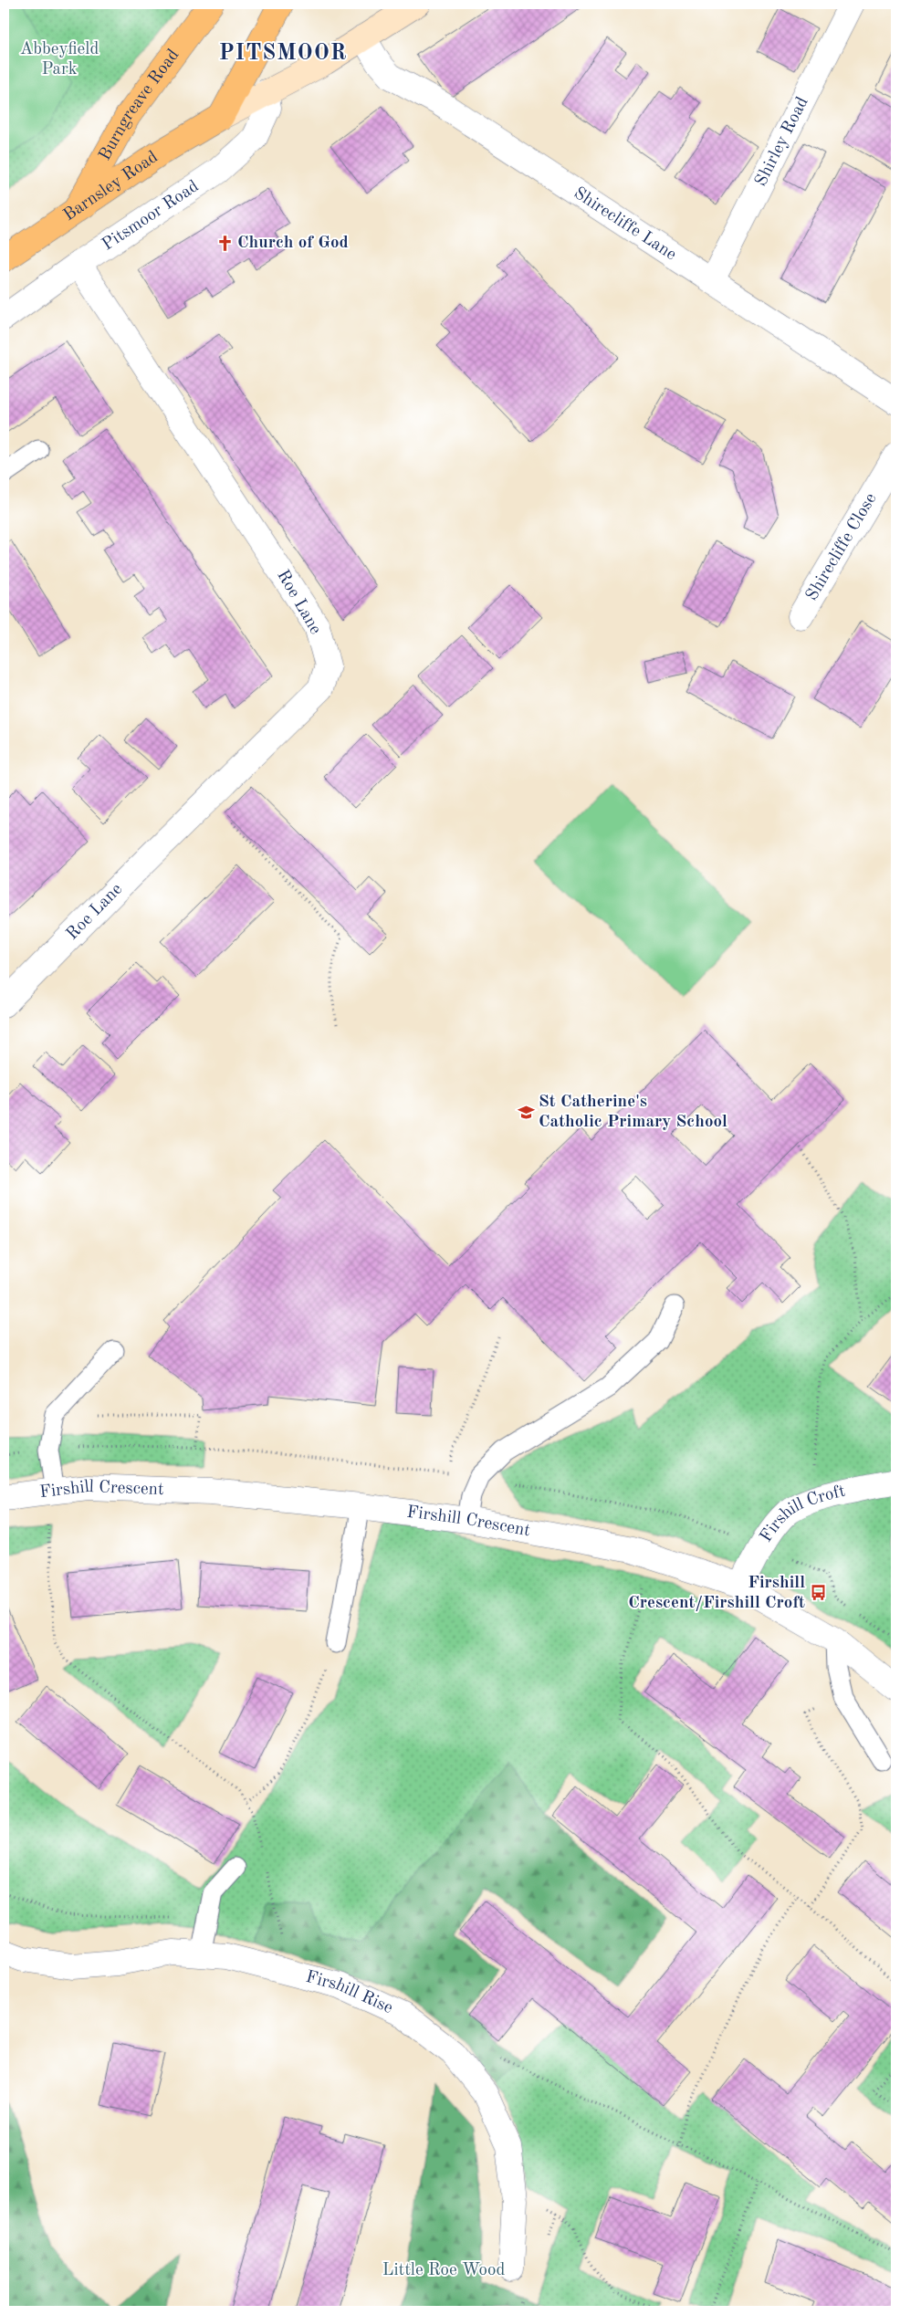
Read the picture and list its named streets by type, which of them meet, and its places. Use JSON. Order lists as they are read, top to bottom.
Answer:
{
  "streets": {
    "main road": ["Burngreave Road", "Barnsley Road"],
    "street": [
      "Shirley Road",
      "Pitsmoor Road",
      "Shirecliffe Lane",
      "Shirecliffe Close",
      "Roe Lane",
      "Firshill Crescent",
      "Firshill Croft",
      "Firshill Rise"
    ]
  },
  "crossings": [
    ["Burngreave Road", "Barnsley Road"],
    ["Shirley Road", "Shirecliffe Lane"],
    ["Pitsmoor Road", "Roe Lane"],
    ["Firshill Crescent", "Firshill Croft"]
  ],
  "districts": ["PITSMOOR"],
  "parks": ["Abbeyfield Park", "Little Roe Wood"],
  "places": {
    "church": ["Church of God"],
    "school or university": ["St Catherine's Catholic Primary School"],
    "bus stop": ["Firshill Crescent/Firshill Croft"]
  }
}
